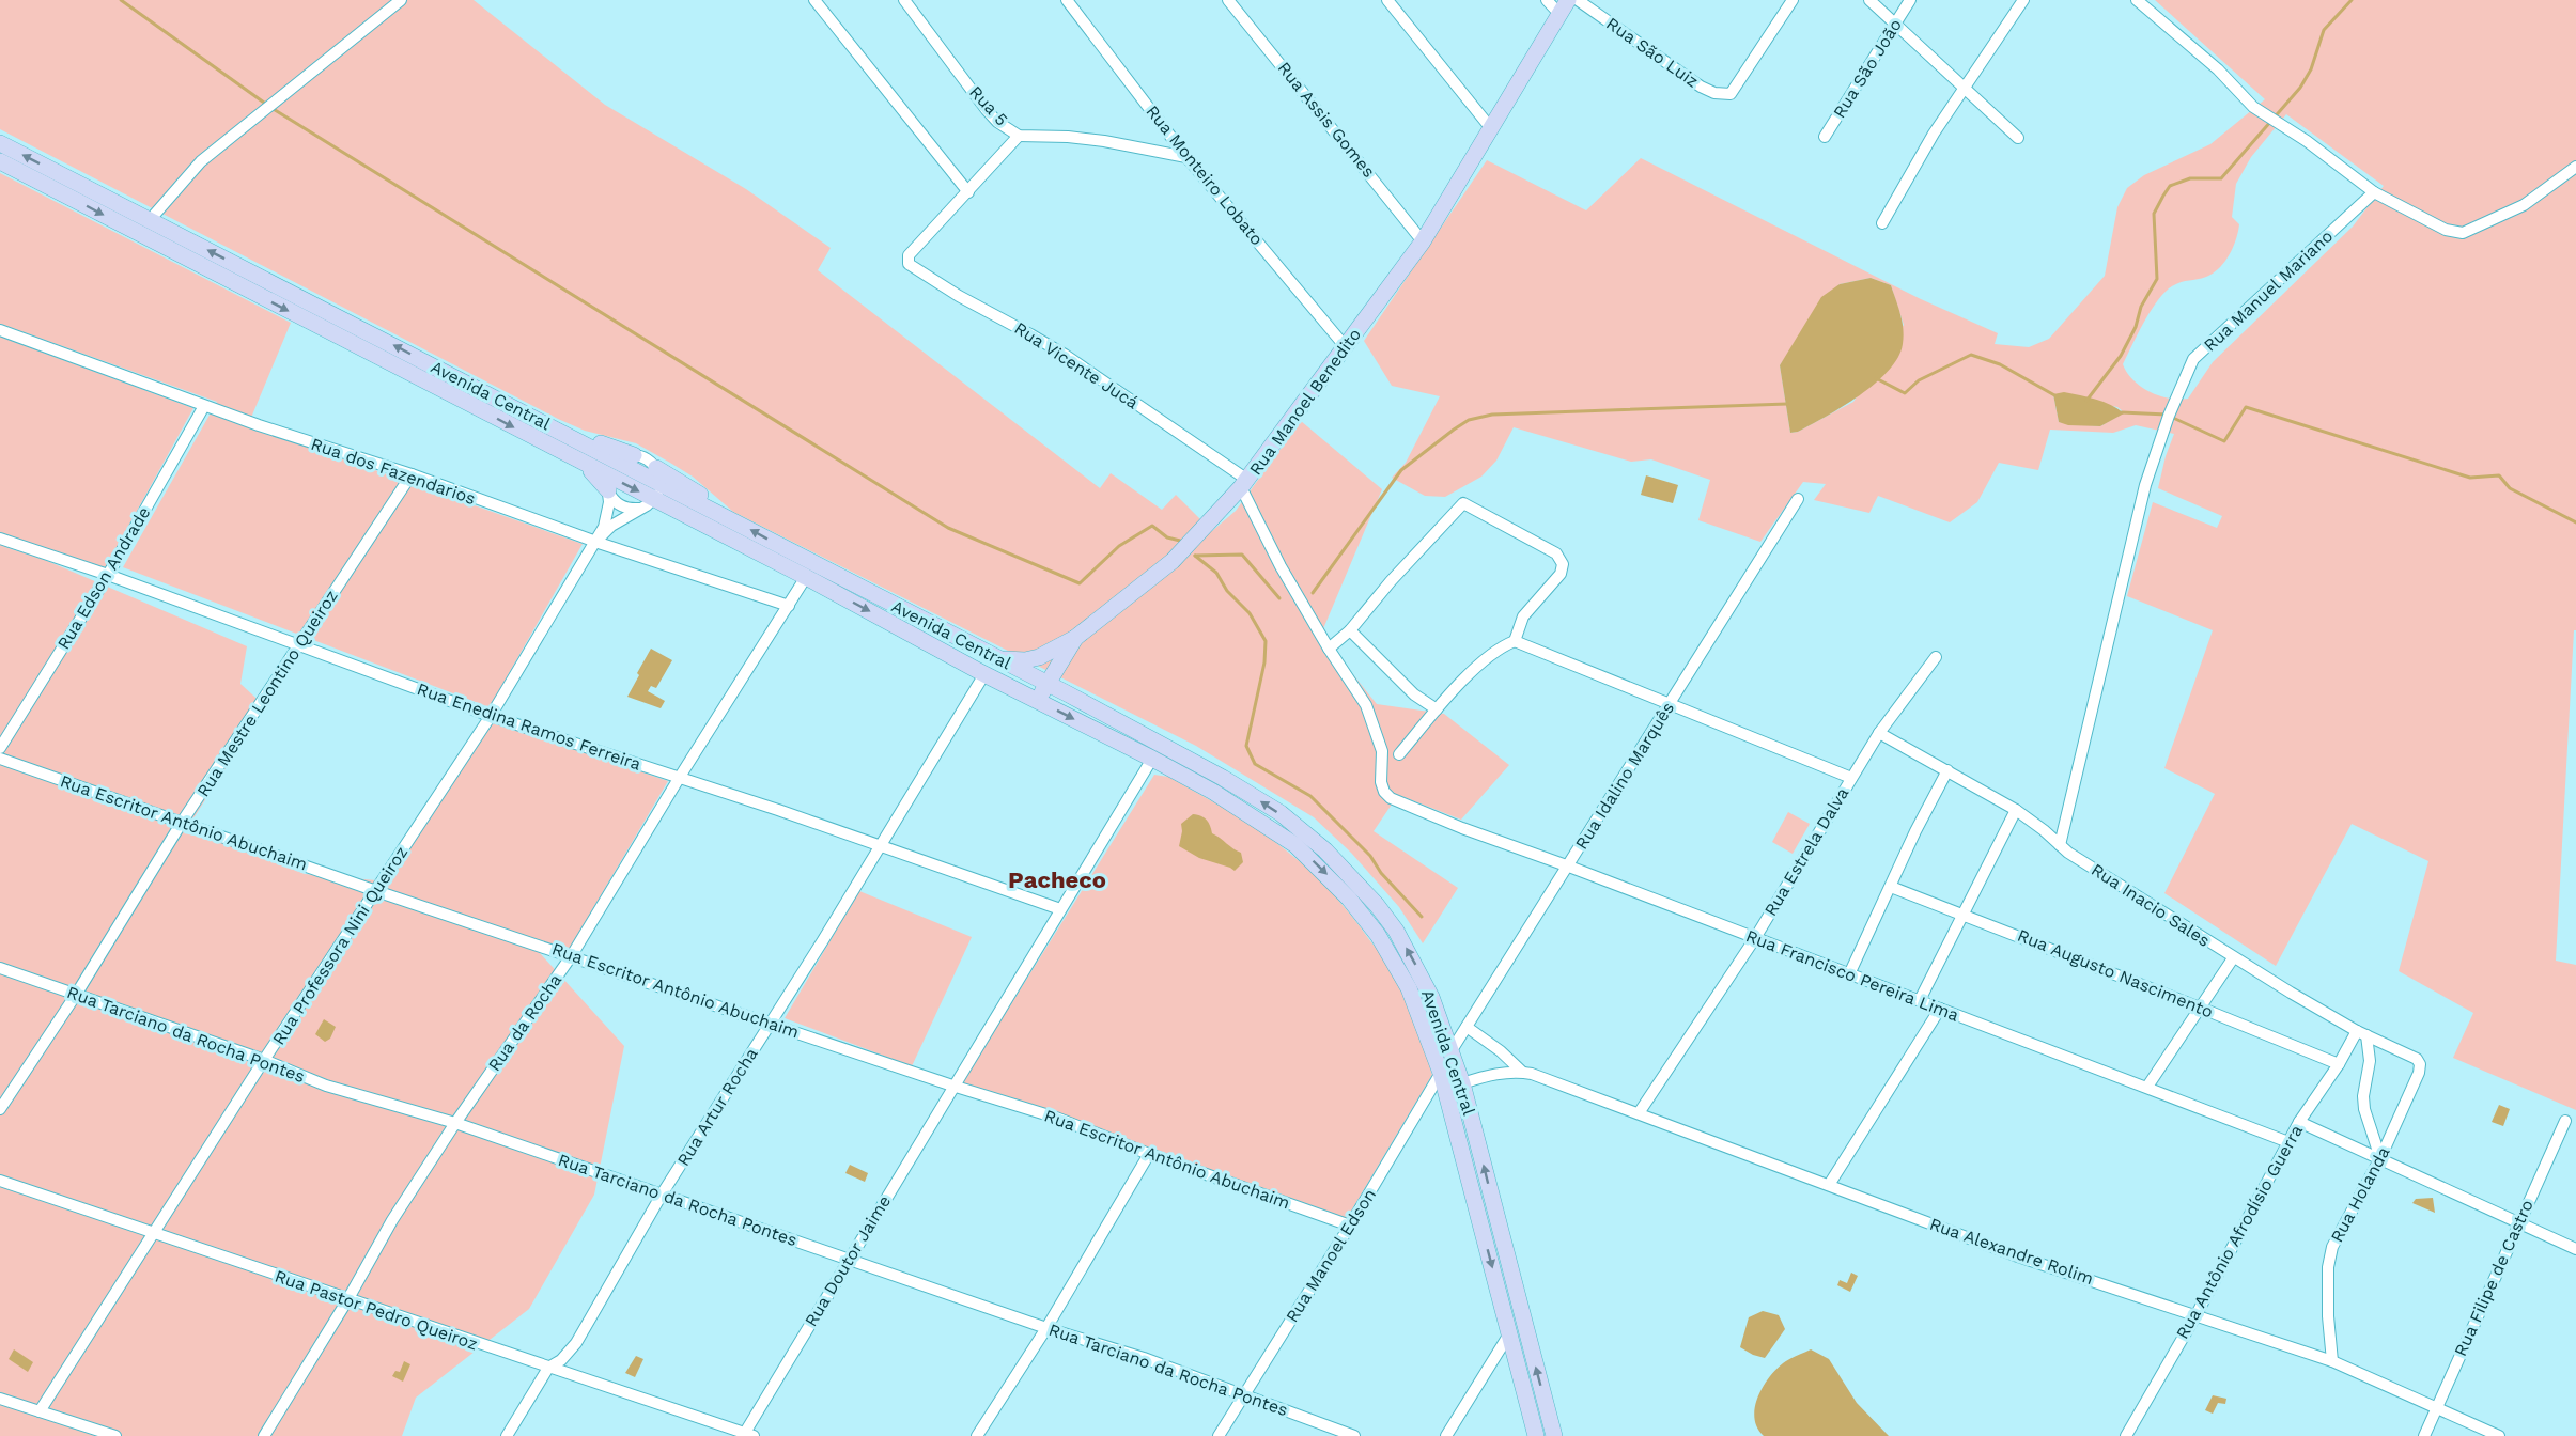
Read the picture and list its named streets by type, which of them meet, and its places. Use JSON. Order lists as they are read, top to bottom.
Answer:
{
  "streets": {
    "main road": ["Avenida Central", "Rua Manoel Benedito"],
    "street": [
      "Rua São Luiz",
      "Rua São João",
      "Rua 5",
      "Rua Assis Gomes",
      "Rua Monteiro Lobato",
      "Rua Manuel Mariano",
      "Rua Vicente Jucá",
      "Rua dos Fazendarios",
      "Rua Edson Andrade",
      "Rua Mestre Leontino Queiroz",
      "Rua Enedina Ramos Ferreira",
      "Rua Idalino Marquês",
      "Rua Escritor Antônio Abuchaim",
      "Rua Estrela Dalva",
      "Rua Inacio Sales",
      "Rua Professora Nini Queiroz",
      "Rua Augusto Nascimento",
      "Rua Francisco Pereira Lima",
      "Rua da Rocha",
      "Rua Tarciano da Rocha Pontes",
      "Rua Artur Rocha",
      "Rua Holanda",
      "Rua Antônio Afrodísio Guerra",
      "Rua Alexandre Rolim",
      "Rua Manoel Edson",
      "Rua Doutor Jaime",
      "Rua Filipe de Castro",
      "Rua Pastor Pedro Queiroz"
    ]
  },
  "crossings": [
    ["Rua 5", "Rua Monteiro Lobato"],
    ["Rua Assis Gomes", "Rua Manoel Benedito"],
    ["Rua Monteiro Lobato", "Rua Manoel Benedito"],
    ["Rua Manuel Mariano", "Rua Inacio Sales"],
    ["Rua Vicente Jucá", "Rua Manoel Benedito"],
    ["Avenida Central", "Rua Manoel Benedito"],
    ["Avenida Central", "Rua Idalino Marquês"],
    ["Avenida Central", "Rua da Rocha"],
    ["Avenida Central", "Rua Artur Rocha"],
    ["Avenida Central", "Rua Alexandre Rolim"],
    ["Avenida Central", "Rua Manoel Edson"],
    ["Avenida Central", "Rua Doutor Jaime"],
    ["Rua dos Fazendarios", "Rua Edson Andrade"],
    ["Rua dos Fazendarios", "Rua Mestre Leontino Queiroz"],
    ["Rua dos Fazendarios", "Rua Professora Nini Queiroz"],
    ["Rua dos Fazendarios", "Rua da Rocha"],
    ["Rua Edson Andrade", "Rua Enedina Ramos Ferreira"],
    ["Rua Mestre Leontino Queiroz", "Rua Enedina Ramos Ferreira"],
    ["Rua Mestre Leontino Queiroz", "Rua Escritor Antônio Abuchaim"],
    ["Rua Mestre Leontino Queiroz", "Rua Tarciano da Rocha Pontes"],
    ["Rua Enedina Ramos Ferreira", "Rua Professora Nini Queiroz"],
    ["Rua Enedina Ramos Ferreira", "Rua da Rocha"],
    ["Rua Enedina Ramos Ferreira", "Rua Artur Rocha"],
    ["Rua Enedina Ramos Ferreira", "Rua Doutor Jaime"],
    ["Rua Idalino Marquês", "Rua Francisco Pereira Lima"],
    ["Rua Idalino Marquês", "Rua Alexandre Rolim"],
    ["Rua Escritor Antônio Abuchaim", "Rua Professora Nini Queiroz"],
    ["Rua Escritor Antônio Abuchaim", "Rua da Rocha"],
    ["Rua Escritor Antônio Abuchaim", "Rua Artur Rocha"],
    ["Rua Escritor Antônio Abuchaim", "Rua Manoel Edson"],
    ["Rua Escritor Antônio Abuchaim", "Rua Doutor Jaime"],
    ["Rua Estrela Dalva", "Rua Inacio Sales"],
    ["Rua Estrela Dalva", "Rua Francisco Pereira Lima"],
    ["Rua Estrela Dalva", "Rua Alexandre Rolim"],
    ["Rua Inacio Sales", "Rua Holanda"],
    ["Rua Inacio Sales", "Rua Antônio Afrodísio Guerra"],
    ["Rua Professora Nini Queiroz", "Rua Tarciano da Rocha Pontes"],
    ["Rua Professora Nini Queiroz", "Rua Pastor Pedro Queiroz"],
    ["Rua Augusto Nascimento", "Rua Antônio Afrodísio Guerra"],
    ["Rua Francisco Pereira Lima", "Rua Antônio Afrodísio Guerra"],
    ["Rua da Rocha", "Rua Tarciano da Rocha Pontes"],
    ["Rua da Rocha", "Rua Pastor Pedro Queiroz"],
    ["Rua Tarciano da Rocha Pontes", "Rua Artur Rocha"],
    ["Rua Tarciano da Rocha Pontes", "Rua Manoel Edson"],
    ["Rua Tarciano da Rocha Pontes", "Rua Doutor Jaime"],
    ["Rua Artur Rocha", "Rua Pastor Pedro Queiroz"],
    ["Rua Holanda", "Rua Alexandre Rolim"],
    ["Rua Antônio Afrodísio Guerra", "Rua Alexandre Rolim"],
    ["Rua Alexandre Rolim", "Rua Filipe de Castro"],
    ["Rua Doutor Jaime", "Rua Pastor Pedro Queiroz"]
  ],
  "districts": ["Pacheco"]
}
